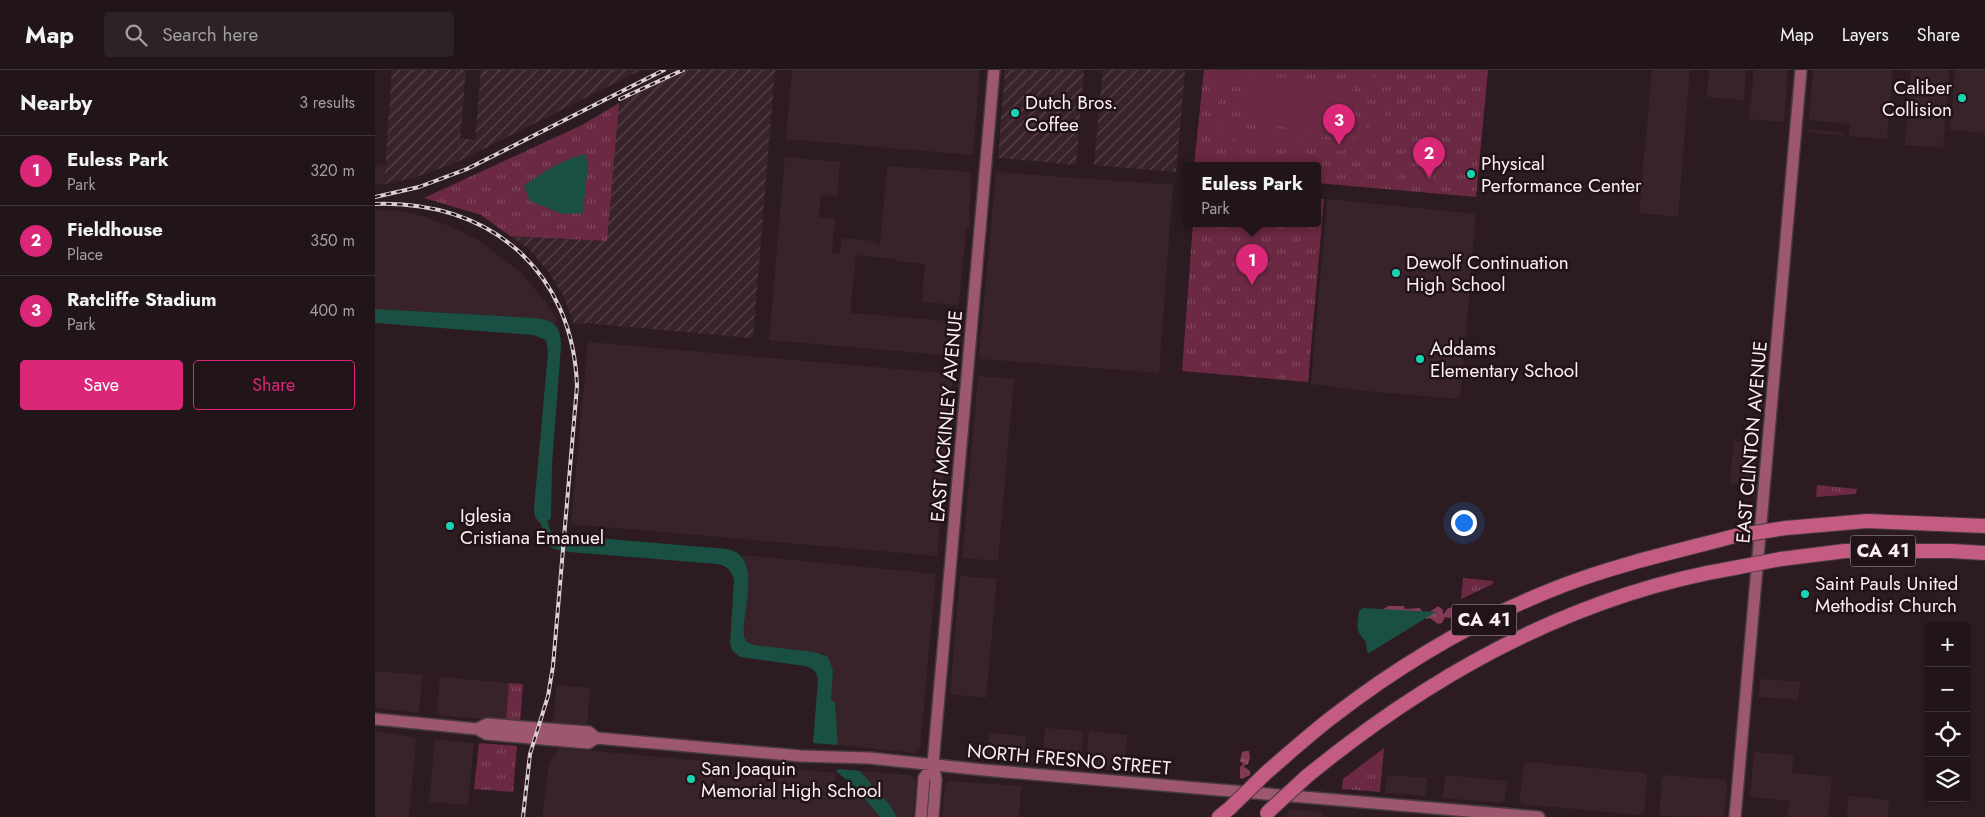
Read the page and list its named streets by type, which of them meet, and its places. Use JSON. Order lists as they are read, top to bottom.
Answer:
{
  "streets": {
    "highway": ["CA 41"],
    "main road": ["EAST MCKINLEY AVENUE", "EAST CLINTON AVENUE", "NORTH FRESNO STREET"]
  },
  "crossings": [
    ["EAST MCKINLEY AVENUE", "NORTH FRESNO STREET"]
  ],
  "places": [
    "Caliber Collision",
    "Dutch Bros. Coffee",
    "Physical Performance Center",
    "Dewolf Continuation High School",
    "Addams Elementary School",
    "Iglesia Cristiana Emanuel",
    "Saint Pauls United Methodist Church",
    "San Joaquin Memorial High School"
  ],
  "page": {
    "header": "Map",
    "search": "Search here",
    "nav": ["Map", "Layers", "Share"],
    "heading": ["Nearby", "3 results"],
    "pins": ["3", "2", "1"],
    "list": [
      {
        "mark": "1",
        "name": "Euless Park",
        "note": "Park",
        "value": "320 m"
      },
      {
        "mark": "2",
        "name": "Fieldhouse",
        "note": "Place",
        "value": "350 m"
      },
      {
        "mark": "3",
        "name": "Ratcliffe Stadium",
        "note": "Park",
        "value": "400 m"
      }
    ],
    "popup": ["Euless Park", "Park"],
    "buttons": ["Save", "Share"],
    "map_buttons": ["+", "−"]
  }
}
